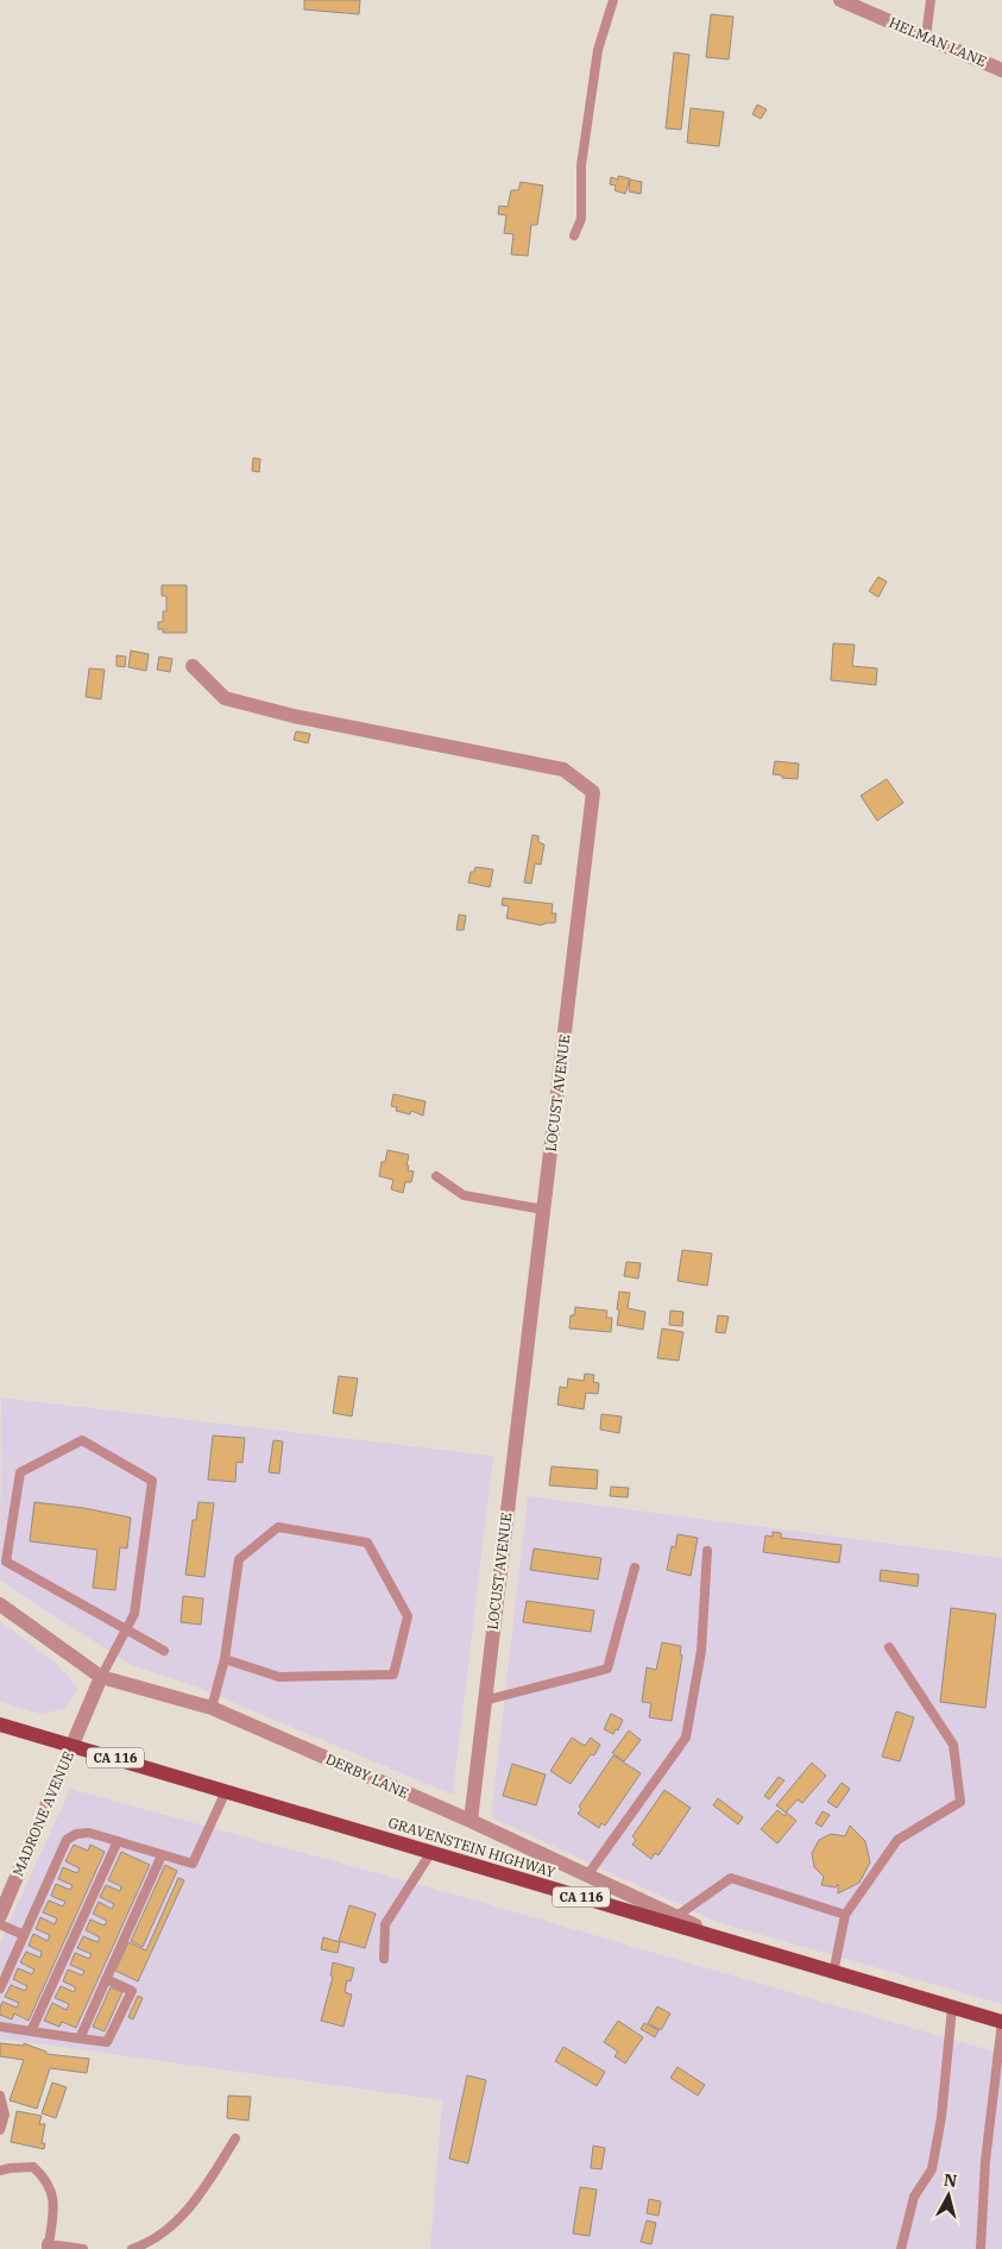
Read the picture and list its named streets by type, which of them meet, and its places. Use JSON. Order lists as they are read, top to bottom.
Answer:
{
  "streets": {
    "main road": ["CA 116", "GRAVENSTEIN HIGHWAY"],
    "street": [
      "HELMAN LANE",
      "LOCUST AVENUE",
      "DERBY LANE",
      "MADRONE AVENUE"
    ]
  },
  "crossings": [
    ["LOCUST AVENUE", "DERBY LANE"],
    ["DERBY LANE", "MADRONE AVENUE"],
    ["DERBY LANE", "GRAVENSTEIN HIGHWAY"],
    ["MADRONE AVENUE", "GRAVENSTEIN HIGHWAY"]
  ],
  "north": "top"
}
